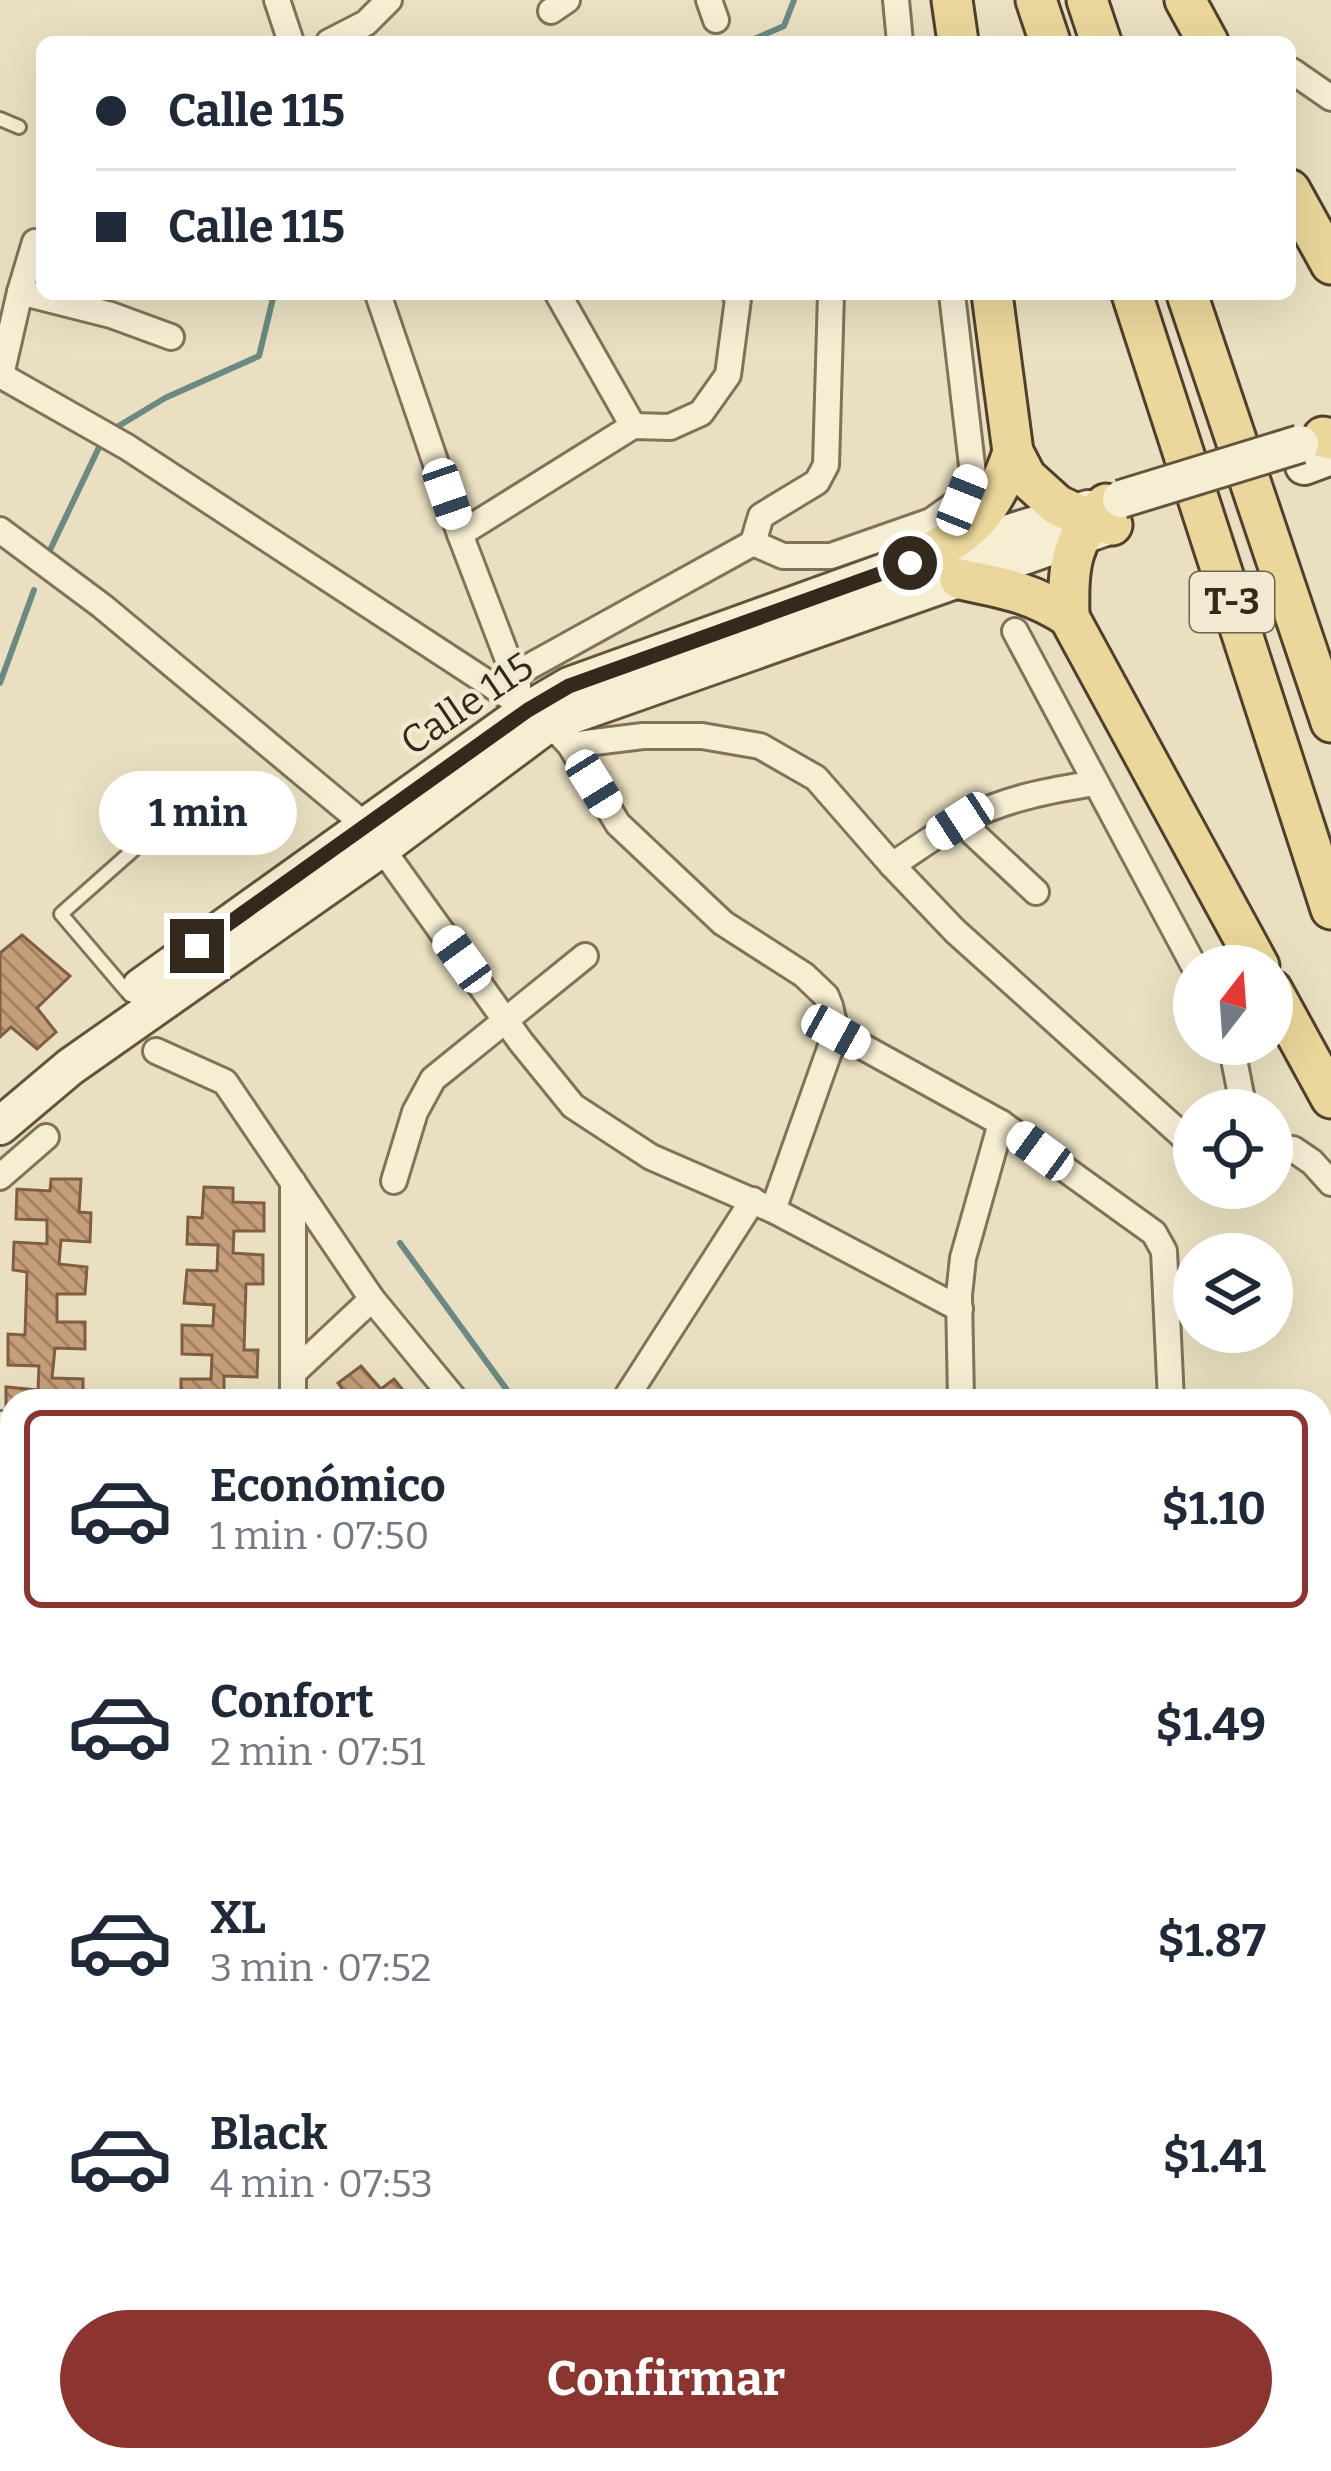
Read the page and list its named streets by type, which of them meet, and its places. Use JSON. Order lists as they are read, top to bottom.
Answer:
{
  "streets": {
    "main road": ["T-3", "Calle 115"]
  },
  "north": "top",
  "page": {
    "banner": ["Calle 115", "Calle 115"],
    "bubble": "1 min",
    "list": [
      {
        "name": "Económico",
        "note": "1 min · 07:50",
        "value": "$1.10"
      },
      {
        "name": "Confort",
        "note": "2 min · 07:51",
        "value": "$1.49"
      },
      {
        "name": "XL",
        "note": "3 min · 07:52",
        "value": "$1.87"
      },
      {
        "name": "Black",
        "note": "4 min · 07:53",
        "value": "$1.41"
      }
    ],
    "buttons": "Confirmar"
  }
}
